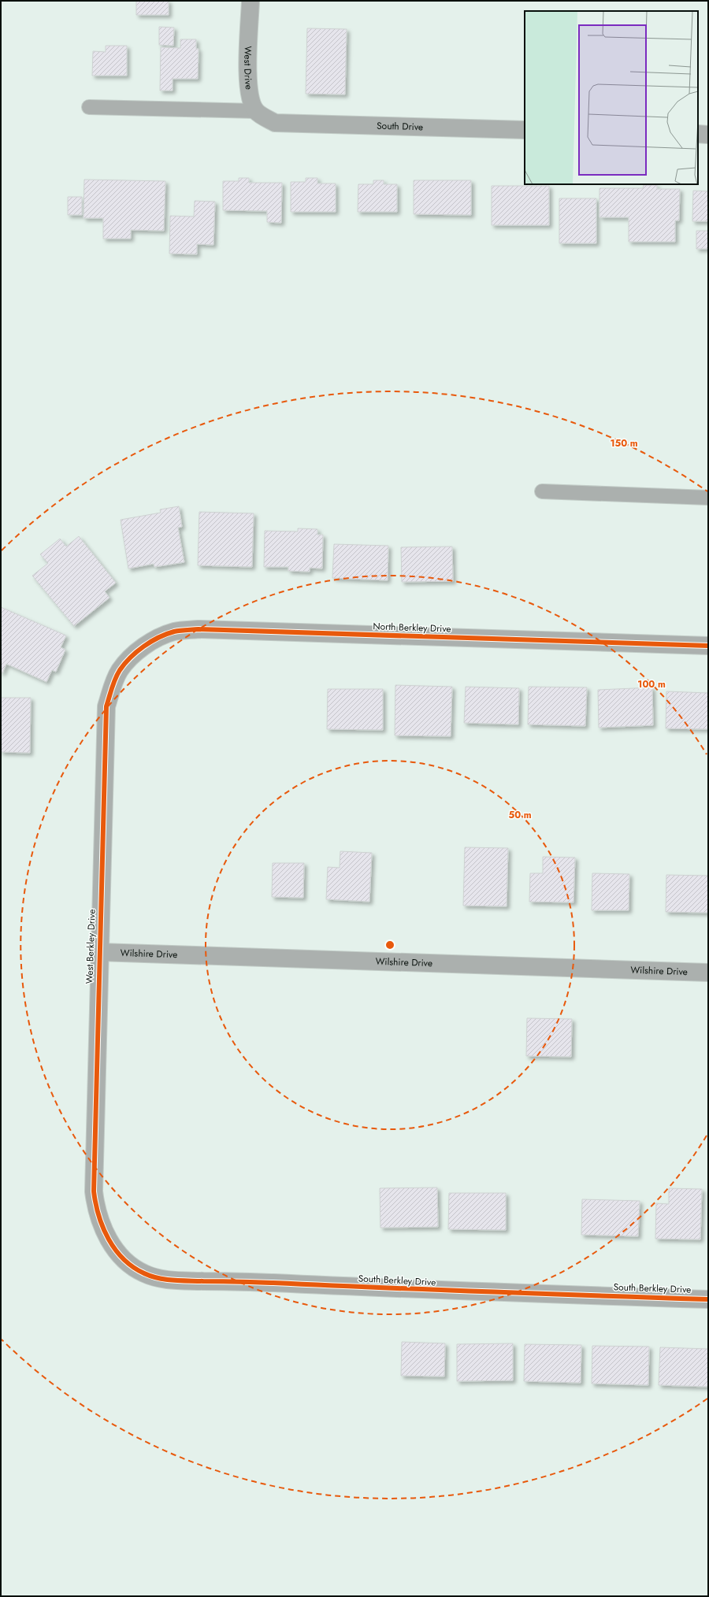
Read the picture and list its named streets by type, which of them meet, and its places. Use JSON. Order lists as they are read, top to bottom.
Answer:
{
  "streets": {
    "street": [
      "West Drive",
      "South Drive",
      "North Berkley Drive",
      "West Berkley Drive",
      "Wilshire Drive",
      "South Berkley Drive"
    ]
  },
  "crossings": [
    ["West Drive", "South Drive"],
    ["North Berkley Drive", "West Berkley Drive"],
    ["West Berkley Drive", "Wilshire Drive"],
    ["West Berkley Drive", "South Berkley Drive"]
  ],
  "rings": ["150 m", "100 m", "50 m"]
}
